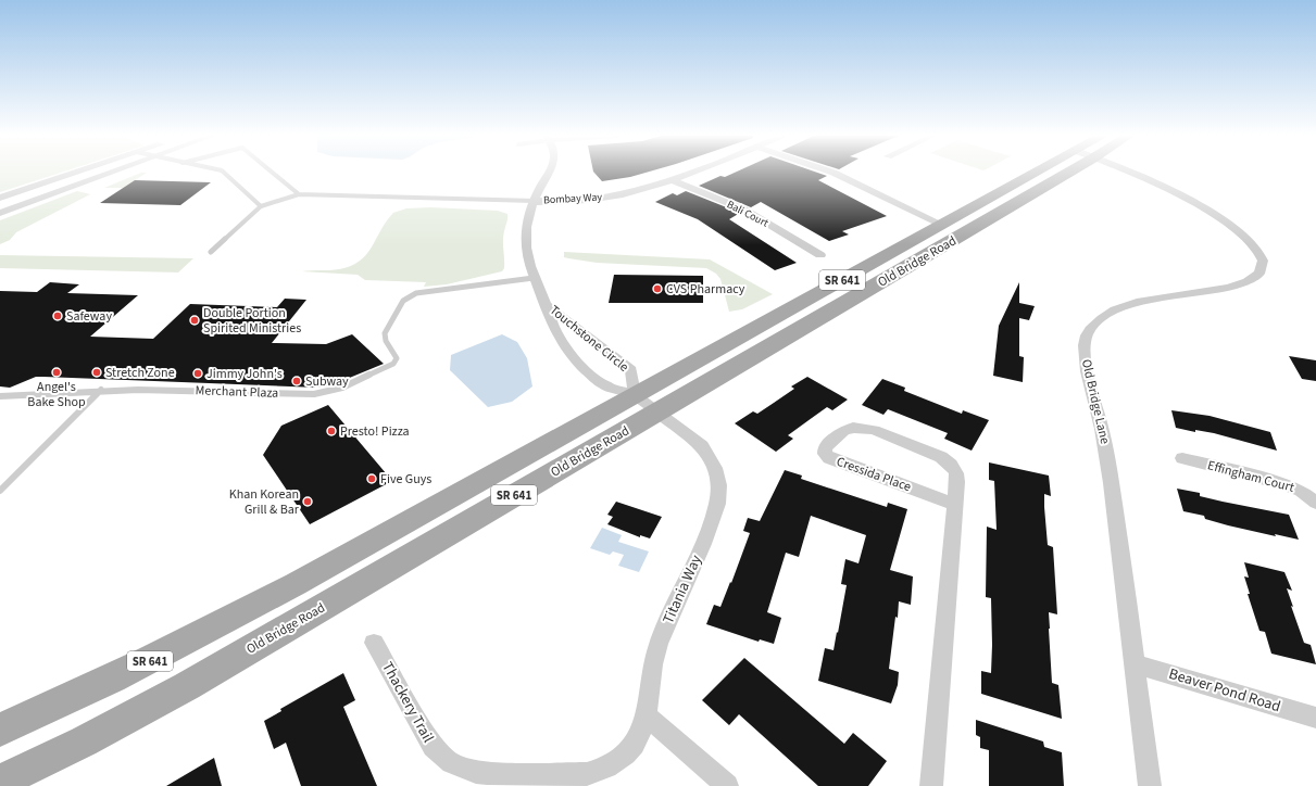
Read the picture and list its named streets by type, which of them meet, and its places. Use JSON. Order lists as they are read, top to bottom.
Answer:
{
  "streets": {
    "main road": ["Old Bridge Road", "SR 641"],
    "street": [
      "Bombay Way",
      "Bali Court",
      "Touchstone Circle",
      "Old Bridge Lane",
      "Cressida Place",
      "Effingham Court",
      "Titania Way",
      "Beaver Pond Road",
      "Thackery Trail"
    ],
    "lane": ["Merchant Plaza"]
  },
  "crossings": [
    ["Bombay Way", "Bali Court"],
    ["Bombay Way", "Touchstone Circle"],
    ["Old Bridge Road", "Touchstone Circle"],
    ["Old Bridge Road", "Titania Way"],
    ["Touchstone Circle", "Merchant Plaza"],
    ["Touchstone Circle", "Titania Way"],
    ["Old Bridge Lane", "Beaver Pond Road"],
    ["Titania Way", "Thackery Trail"]
  ],
  "places": [
    "CVS Pharmacy",
    "Safeway",
    "Double Portion Spirited Ministries",
    "Angel's Bake Shop",
    "Stretch Zone",
    "Jimmy John's",
    "Subway",
    "Presto! Pizza",
    "Five Guys",
    "Khan Korean Grill & Bar"
  ]
}
